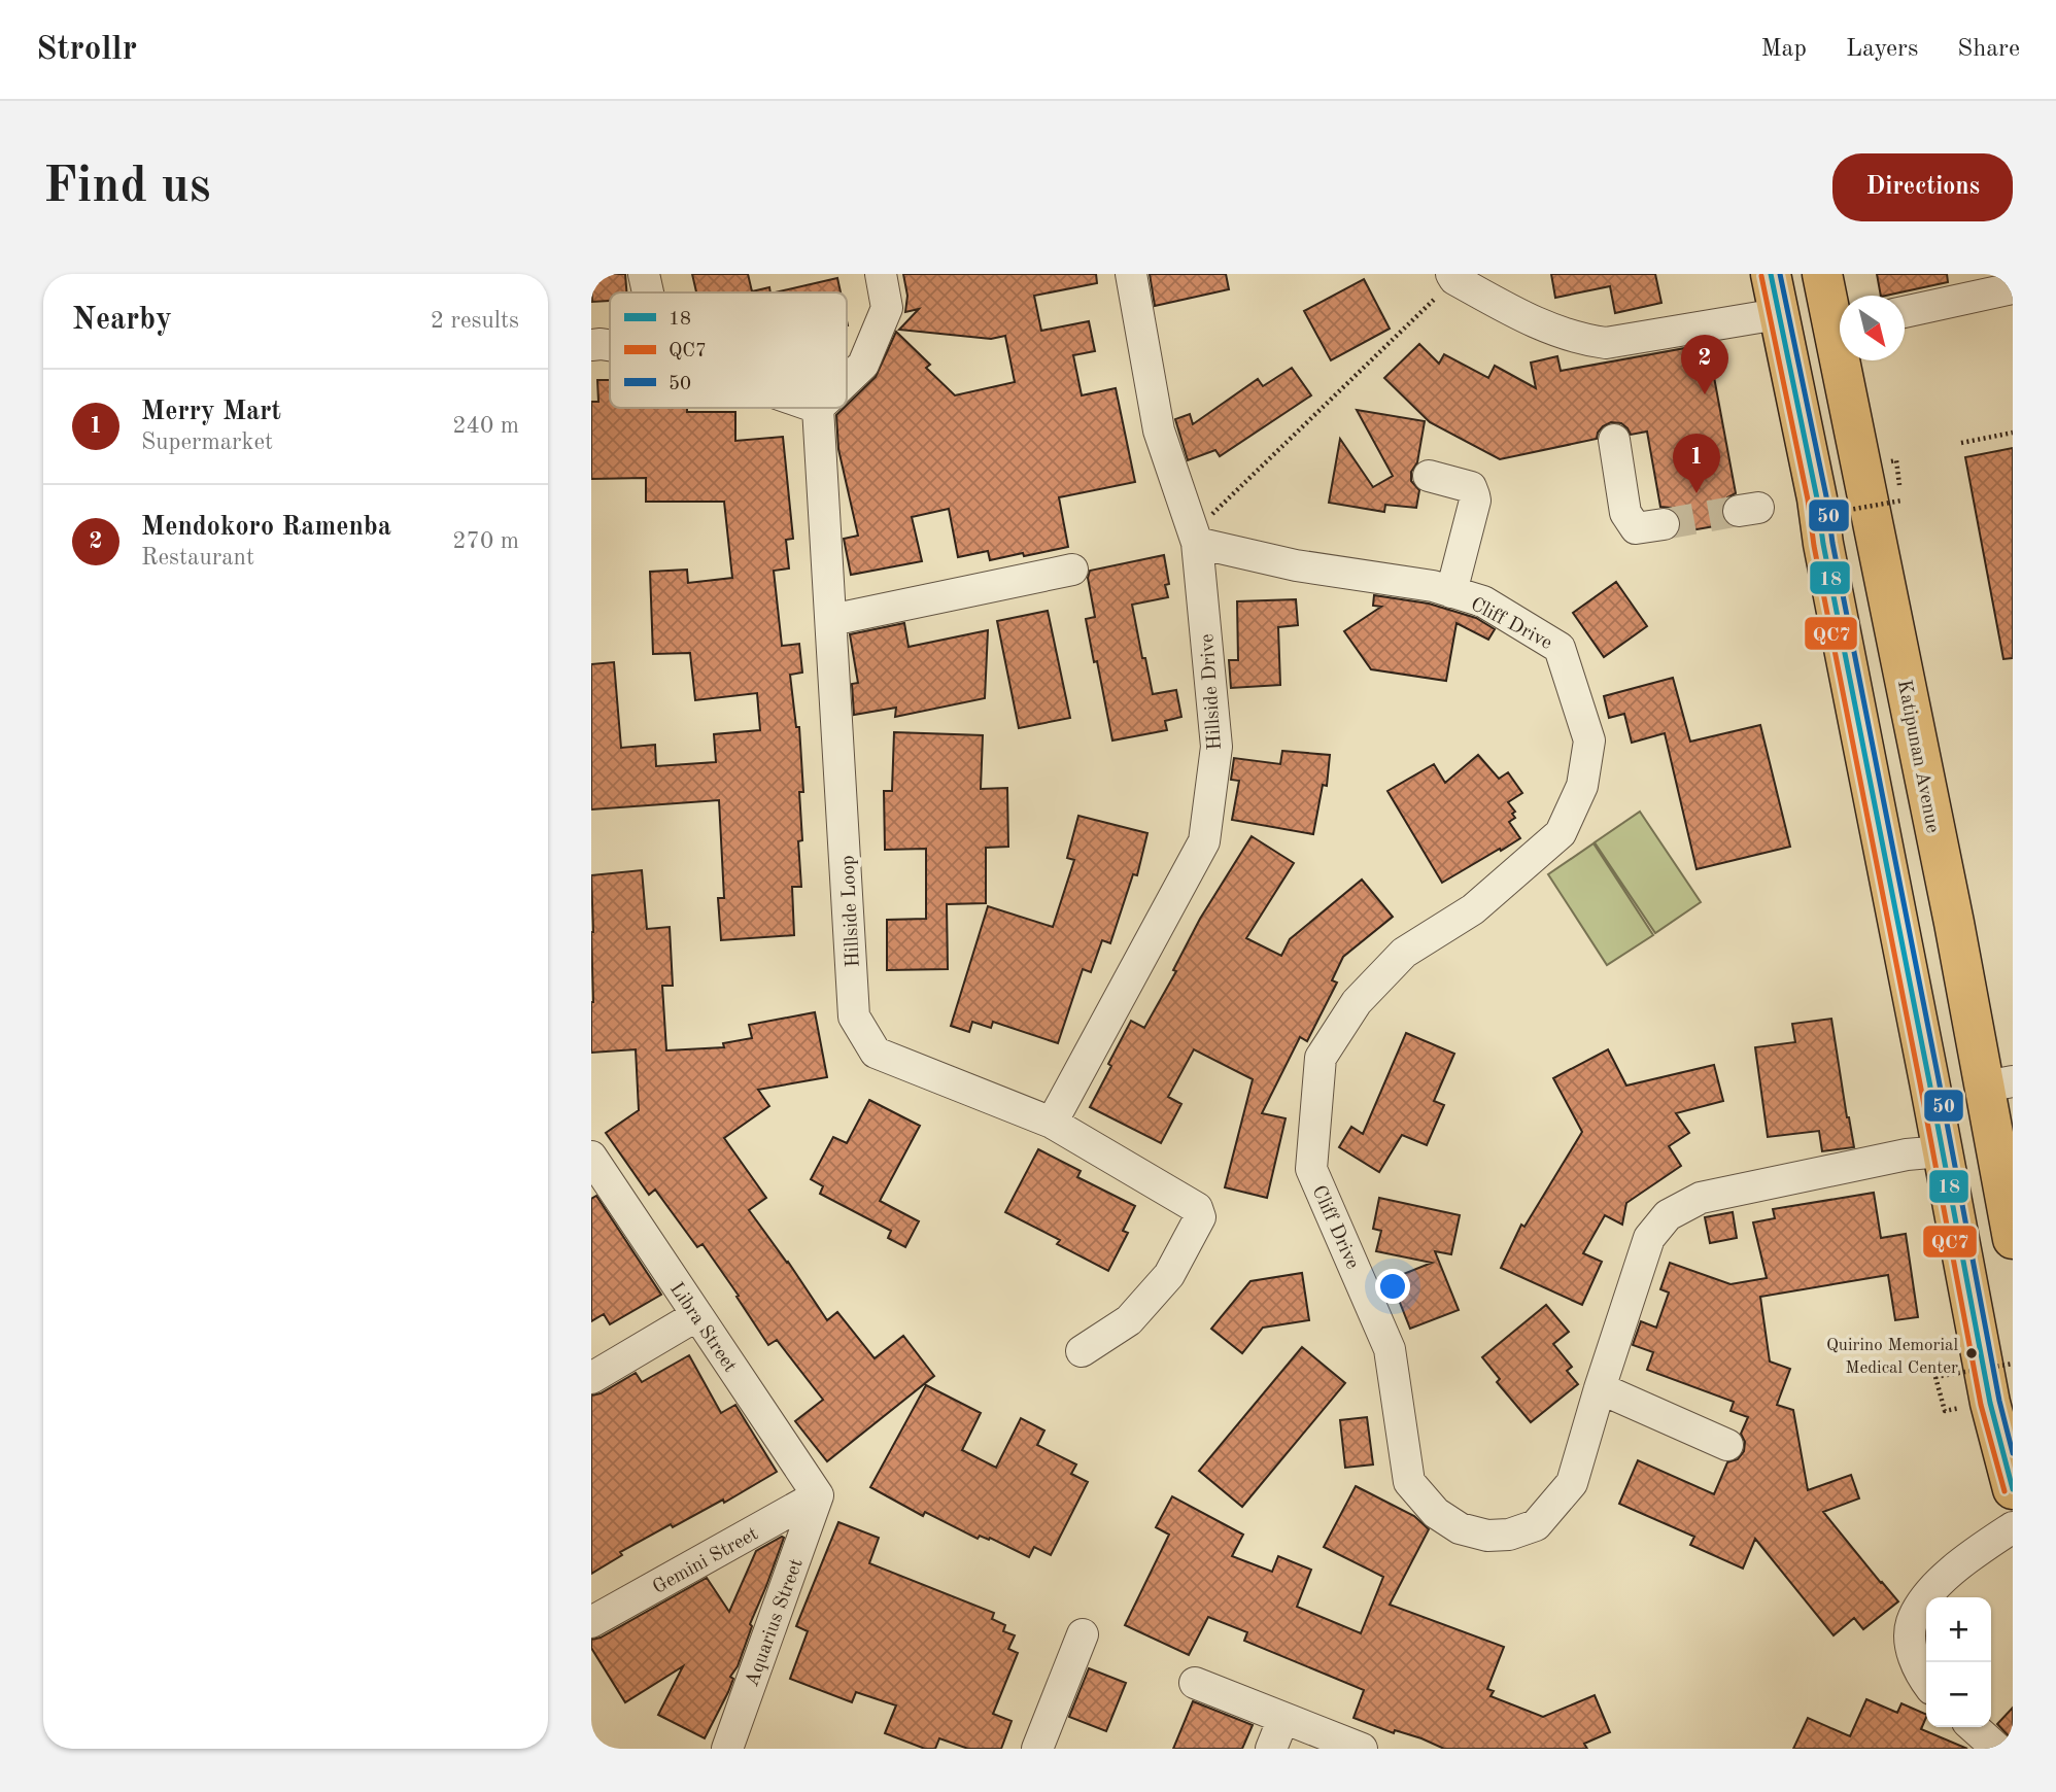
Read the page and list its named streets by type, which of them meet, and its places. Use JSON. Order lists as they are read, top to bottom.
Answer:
{
  "streets": {
    "main road": ["Katipunan Avenue"],
    "street": [
      "Cliff Drive",
      "Hillside Drive",
      "Hillside Loop",
      "Libra Street",
      "Gemini Street",
      "Aquarius Street"
    ]
  },
  "crossings": [
    ["Cliff Drive", "Hillside Drive"],
    ["Hillside Drive", "Hillside Loop"],
    ["Libra Street", "Gemini Street"],
    ["Libra Street", "Aquarius Street"],
    ["Gemini Street", "Aquarius Street"]
  ],
  "places": ["Quirino Memorial Medical Center"],
  "lines": ["transit line 18", "transit line 50", "transit line QC7"],
  "legend": ["18", "QC7", "50"],
  "north": "bottom right",
  "page": {
    "header": "Strollr",
    "nav": ["Map", "Layers", "Share"],
    "buttons": "Directions",
    "title": "Find us",
    "heading": ["Nearby", "2 results"],
    "pins": ["2", "1"],
    "list": [
      {
        "mark": "1",
        "name": "Merry Mart",
        "note": "Supermarket",
        "value": "240 m"
      },
      {
        "mark": "2",
        "name": "Mendokoro Ramenba",
        "note": "Restaurant",
        "value": "270 m"
      }
    ],
    "map_buttons": ["+", "−"]
  }
}
